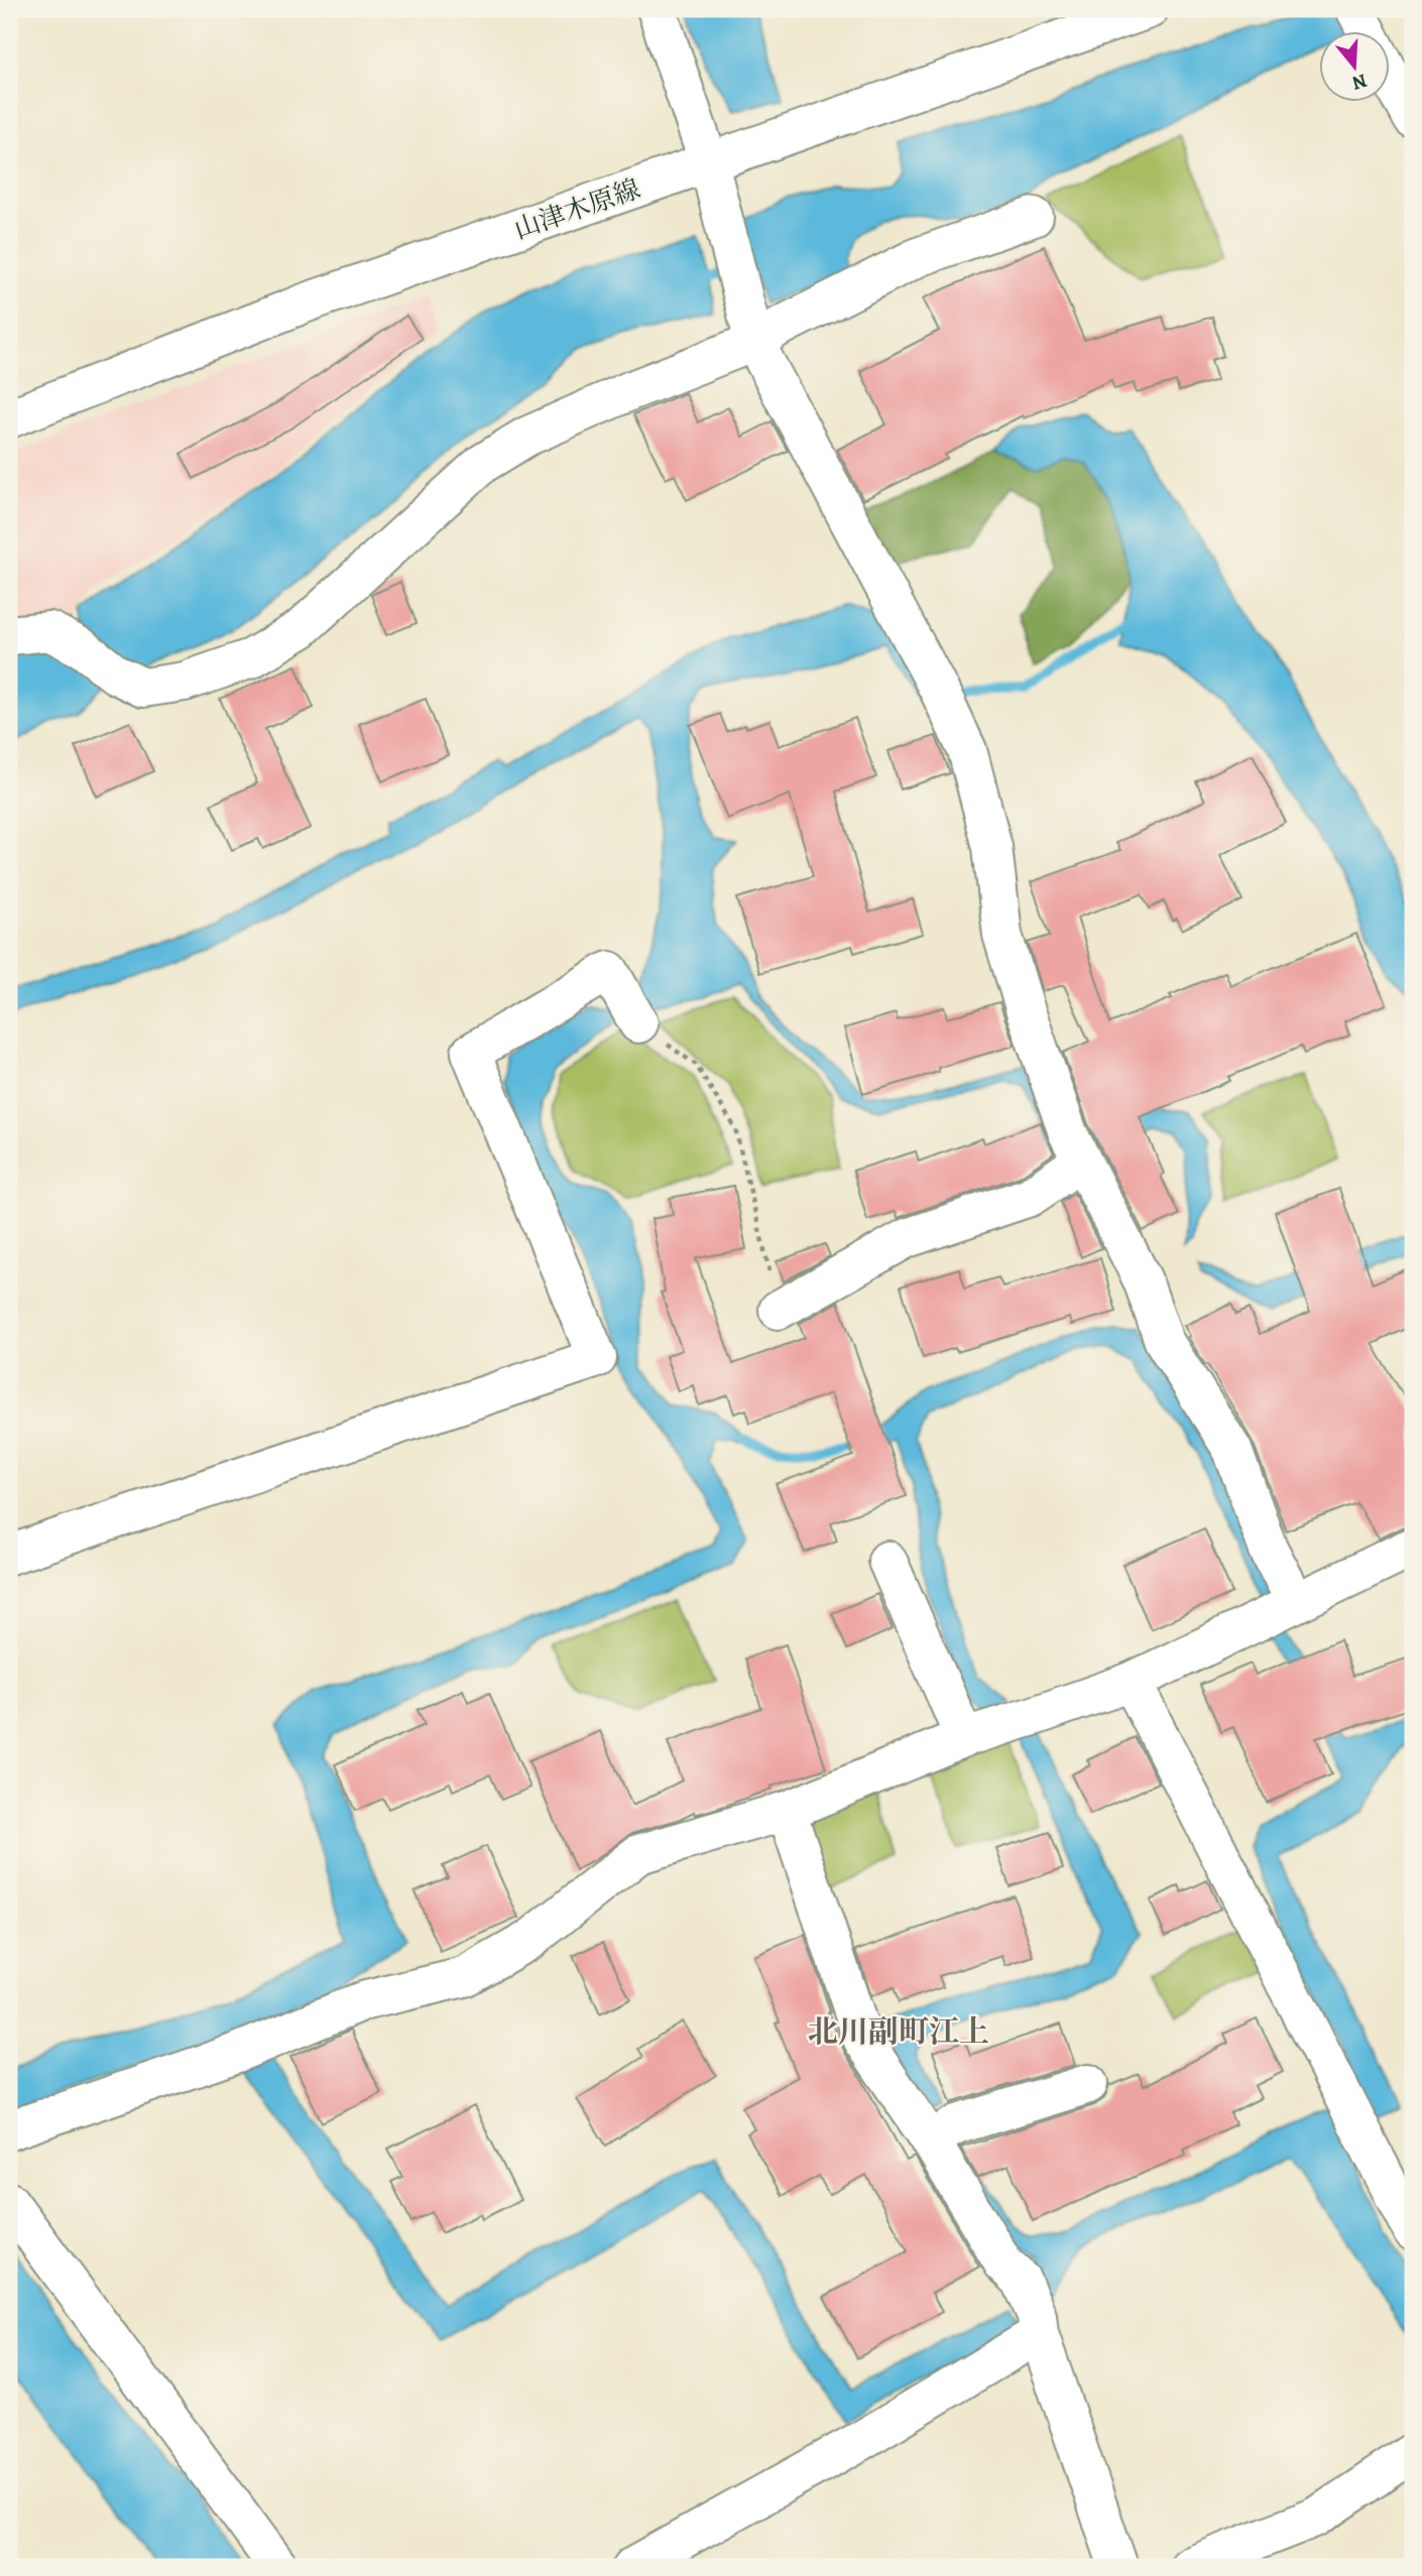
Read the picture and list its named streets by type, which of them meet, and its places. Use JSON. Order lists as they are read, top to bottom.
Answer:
{
  "streets": {
    "street": ["山津木原線"]
  },
  "districts": ["北川副町江上"],
  "north": "bottom"
}
